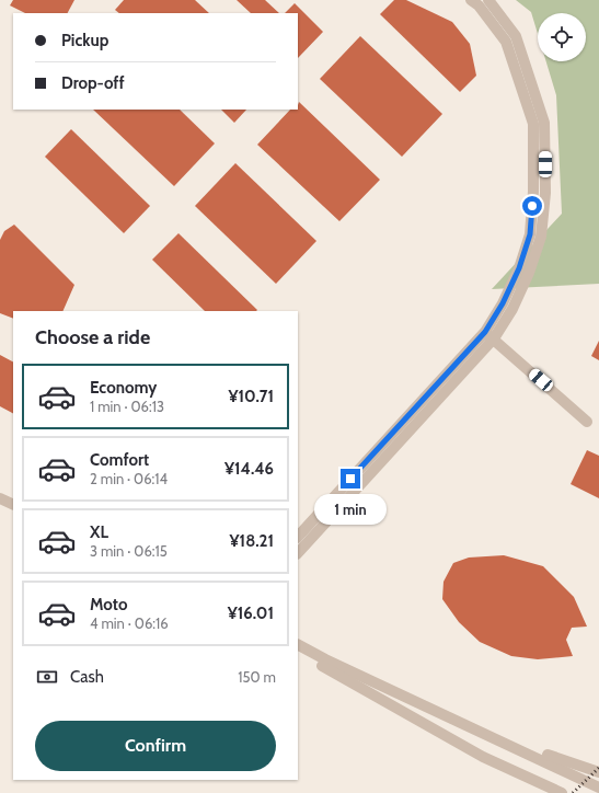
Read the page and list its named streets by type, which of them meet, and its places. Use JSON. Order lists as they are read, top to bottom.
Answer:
{
  "page": {
    "banner": ["Pickup", "Drop-off"],
    "heading": "Choose a ride",
    "list": [
      {
        "name": "Economy",
        "note": "1 min · 06:13",
        "value": "¥10.71"
      },
      {
        "name": "Comfort",
        "note": "2 min · 06:14",
        "value": "¥14.46"
      },
      {
        "name": "XL",
        "note": "3 min · 06:15",
        "value": "¥18.21"
      },
      {
        "name": "Moto",
        "note": "4 min · 06:16",
        "value": "¥16.01"
      }
    ],
    "bubble": "1 min",
    "pay": ["Cash", "150 m"],
    "buttons": "Confirm"
  }
}
